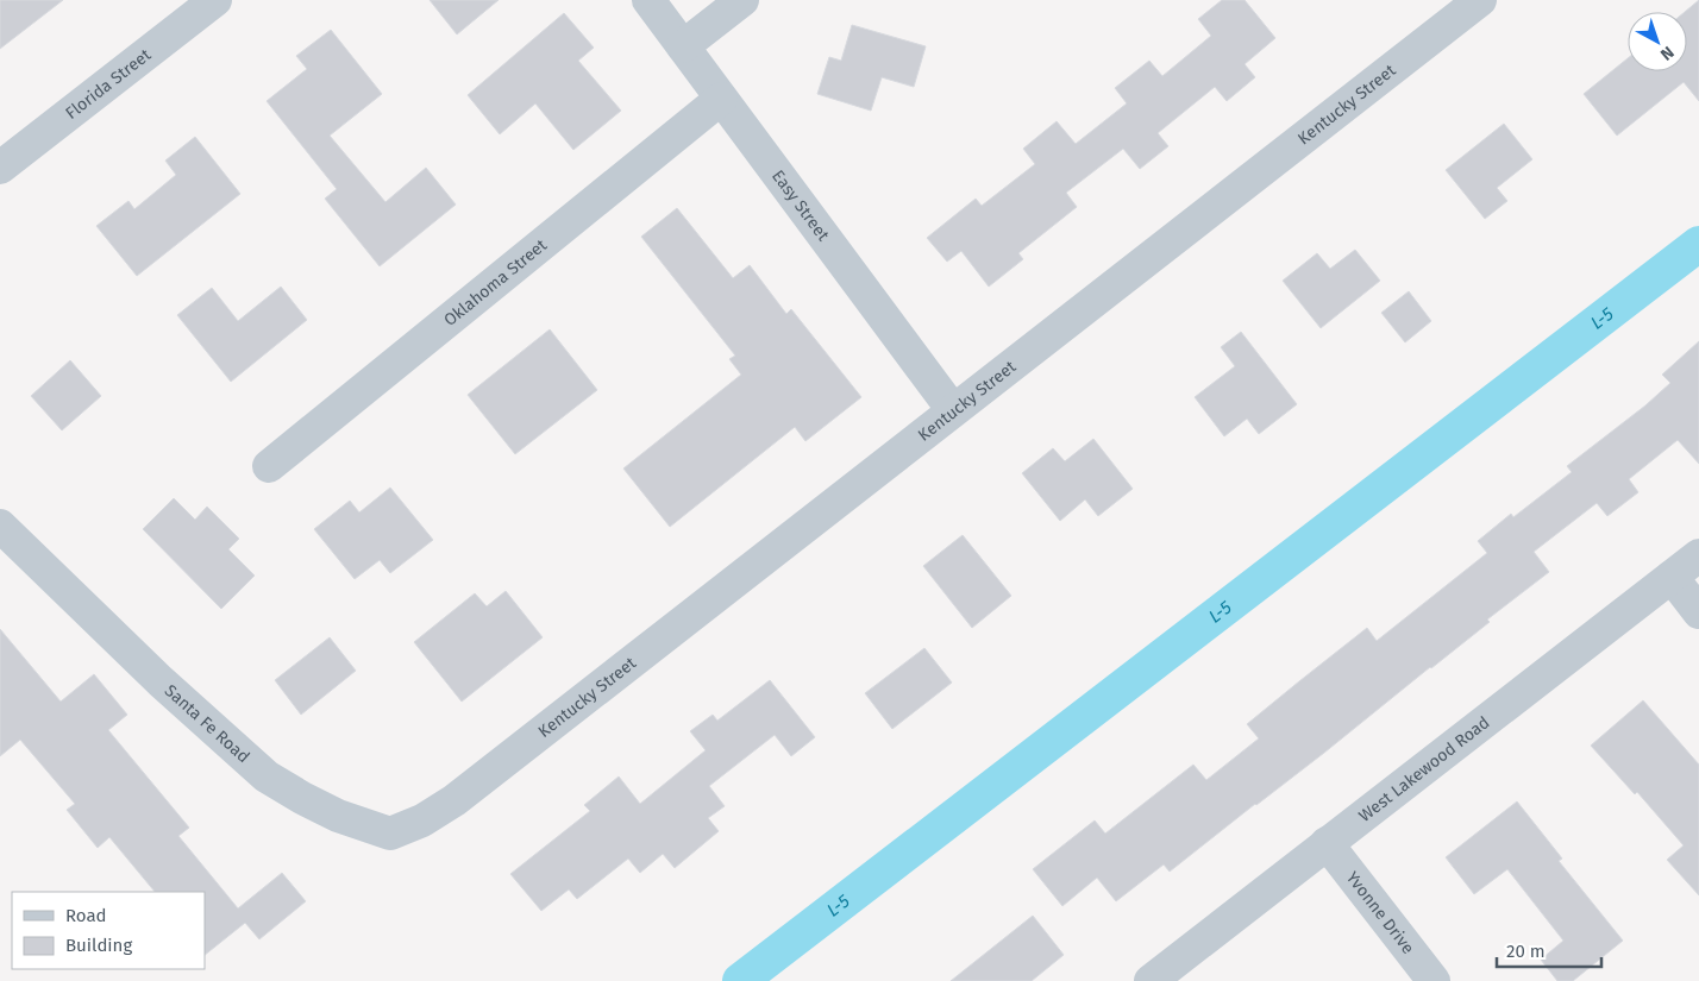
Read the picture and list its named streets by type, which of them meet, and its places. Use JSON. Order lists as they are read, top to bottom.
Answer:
{
  "streets": {
    "street": [
      "Florida Street",
      "Kentucky Street",
      "Easy Street",
      "Oklahoma Street",
      "Santa Fe Road",
      "West Lakewood Road",
      "Yvonne Drive"
    ]
  },
  "crossings": [
    ["Kentucky Street", "Easy Street"],
    ["Kentucky Street", "Santa Fe Road"],
    ["Easy Street", "Oklahoma Street"],
    ["West Lakewood Road", "Yvonne Drive"]
  ],
  "water": ["L-5"],
  "legend": ["Road", "Building"],
  "scale_bar": "20 m",
  "north": "bottom right"
}
